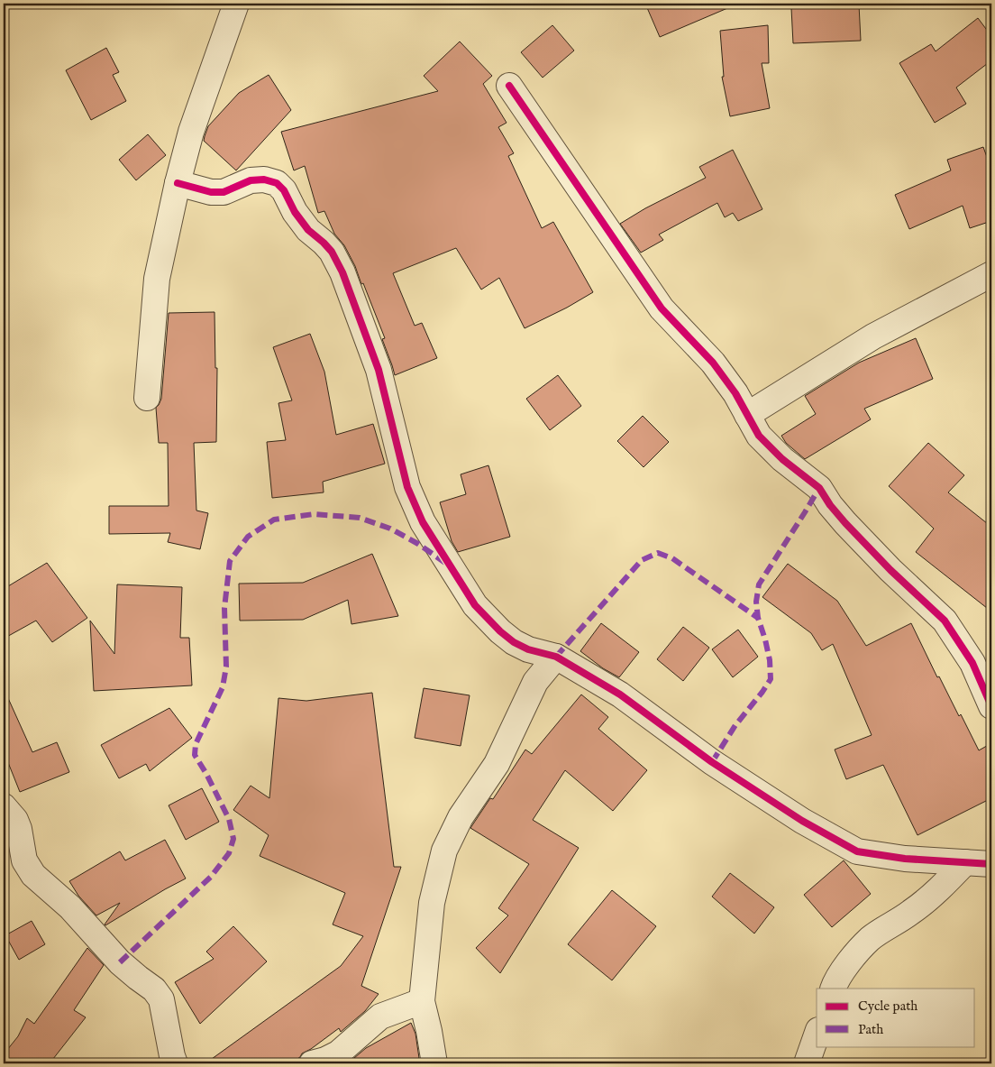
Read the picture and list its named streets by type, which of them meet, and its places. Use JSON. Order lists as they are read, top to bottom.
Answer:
{
  "legend": ["Cycle path", "Path"]
}
